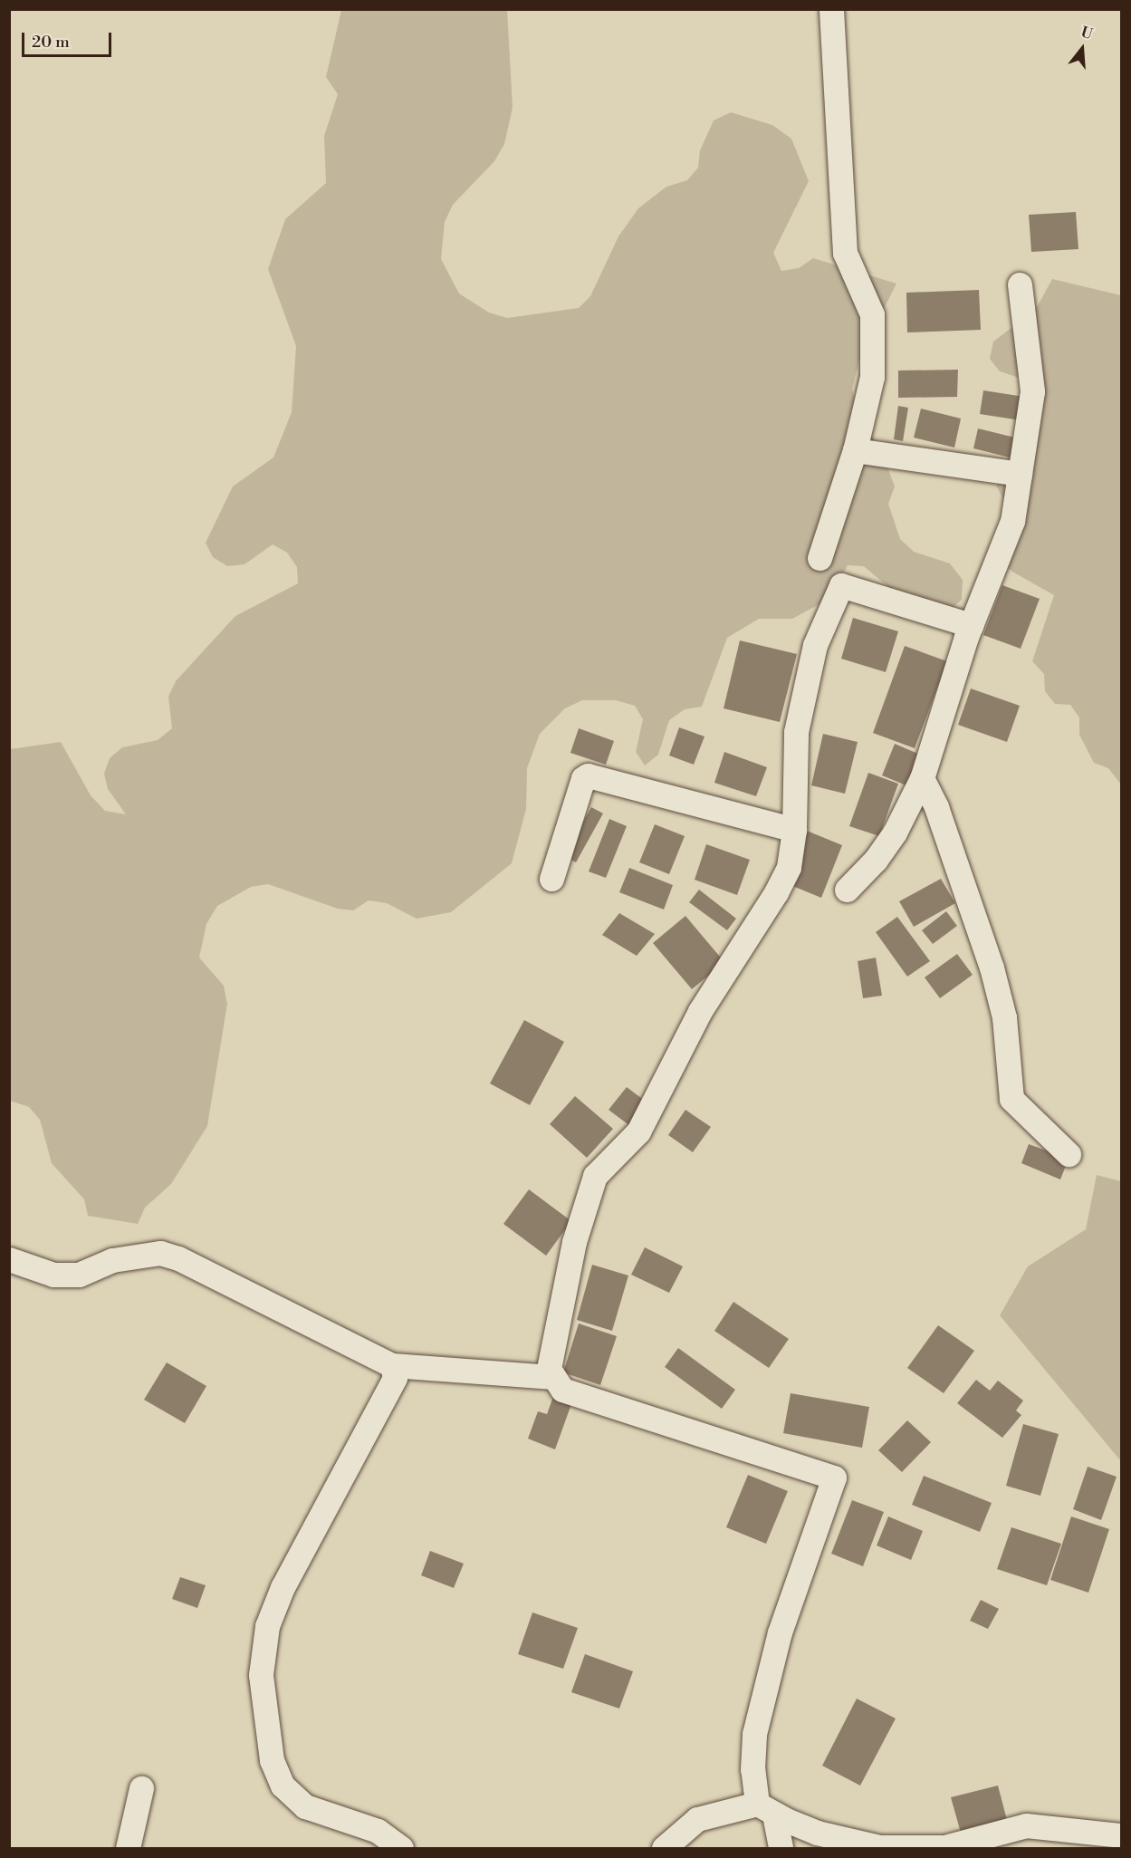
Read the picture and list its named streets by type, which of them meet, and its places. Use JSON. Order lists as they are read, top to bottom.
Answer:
{
  "scale_bar": "20 m",
  "north": "top"
}
